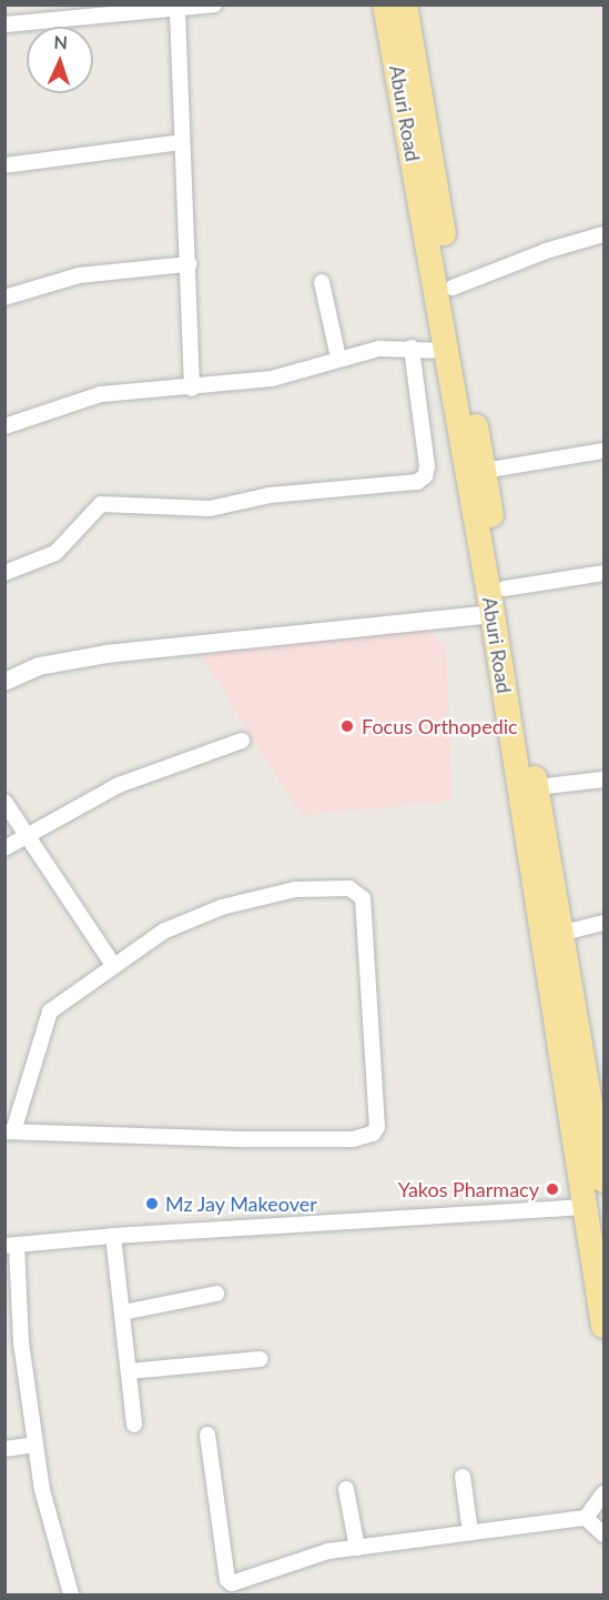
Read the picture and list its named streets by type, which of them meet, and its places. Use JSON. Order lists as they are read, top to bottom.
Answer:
{
  "streets": {
    "highway": ["Aburi Road"]
  },
  "places": ["Focus Orthopedic", "Yakos Pharmacy", "Mz Jay Makeover"],
  "north": "top"
}
